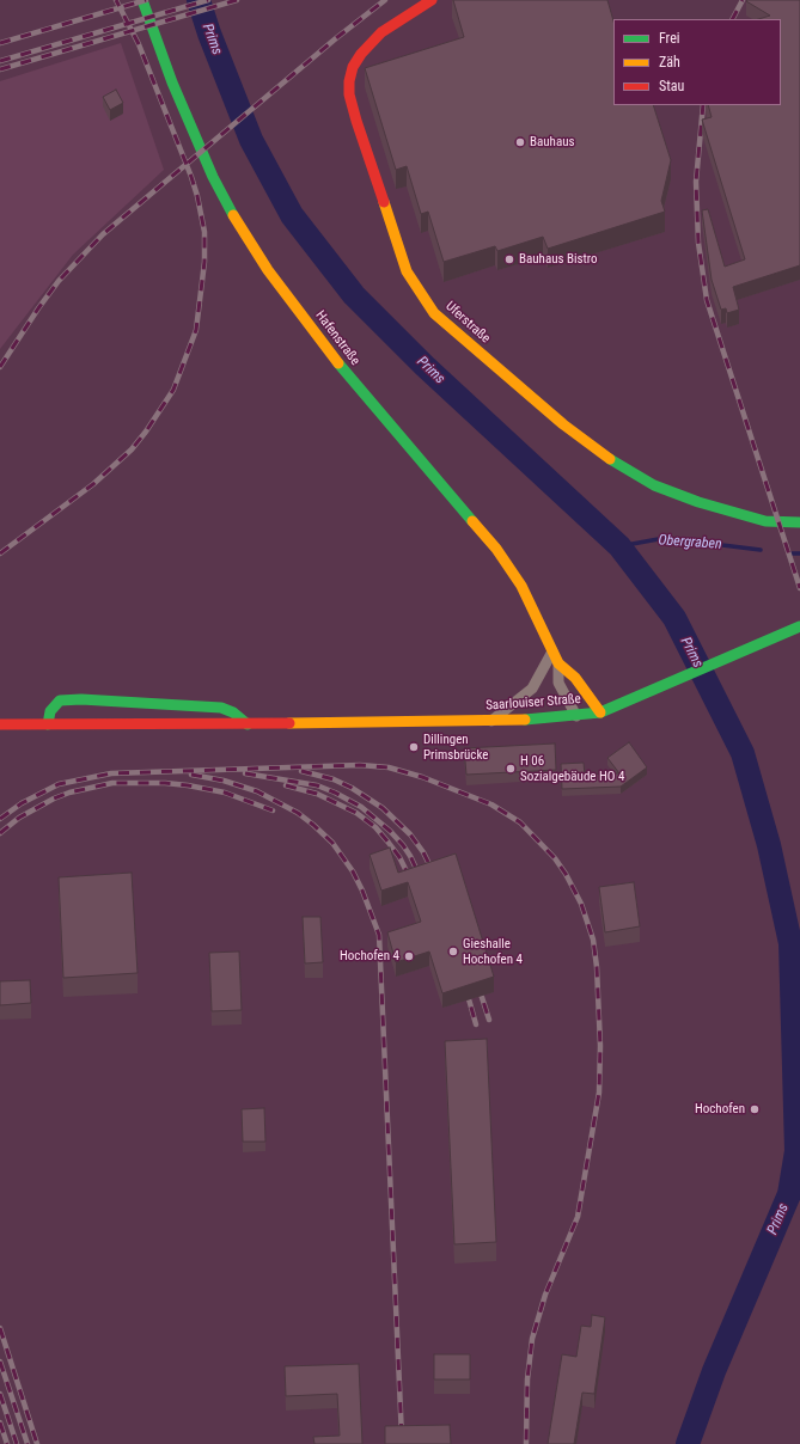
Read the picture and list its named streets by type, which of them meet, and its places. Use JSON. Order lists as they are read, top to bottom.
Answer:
{
  "streets": {
    "street": ["Uferstraße", "Hafenstraße", "Saarlouiser Straße"]
  },
  "crossings": [
    ["Hafenstraße", "Saarlouiser Straße"]
  ],
  "water": ["Prims", "Obergraben"],
  "places": [
    "Bauhaus",
    "Bauhaus Bistro",
    "Dillingen Primsbrücke",
    "H 06 Sozialgebäude HO 4",
    "Gieshalle Hochofen 4",
    "Hochofen 4",
    "Hochofen"
  ],
  "legend": ["Frei", "Zäh", "Stau"]
}
